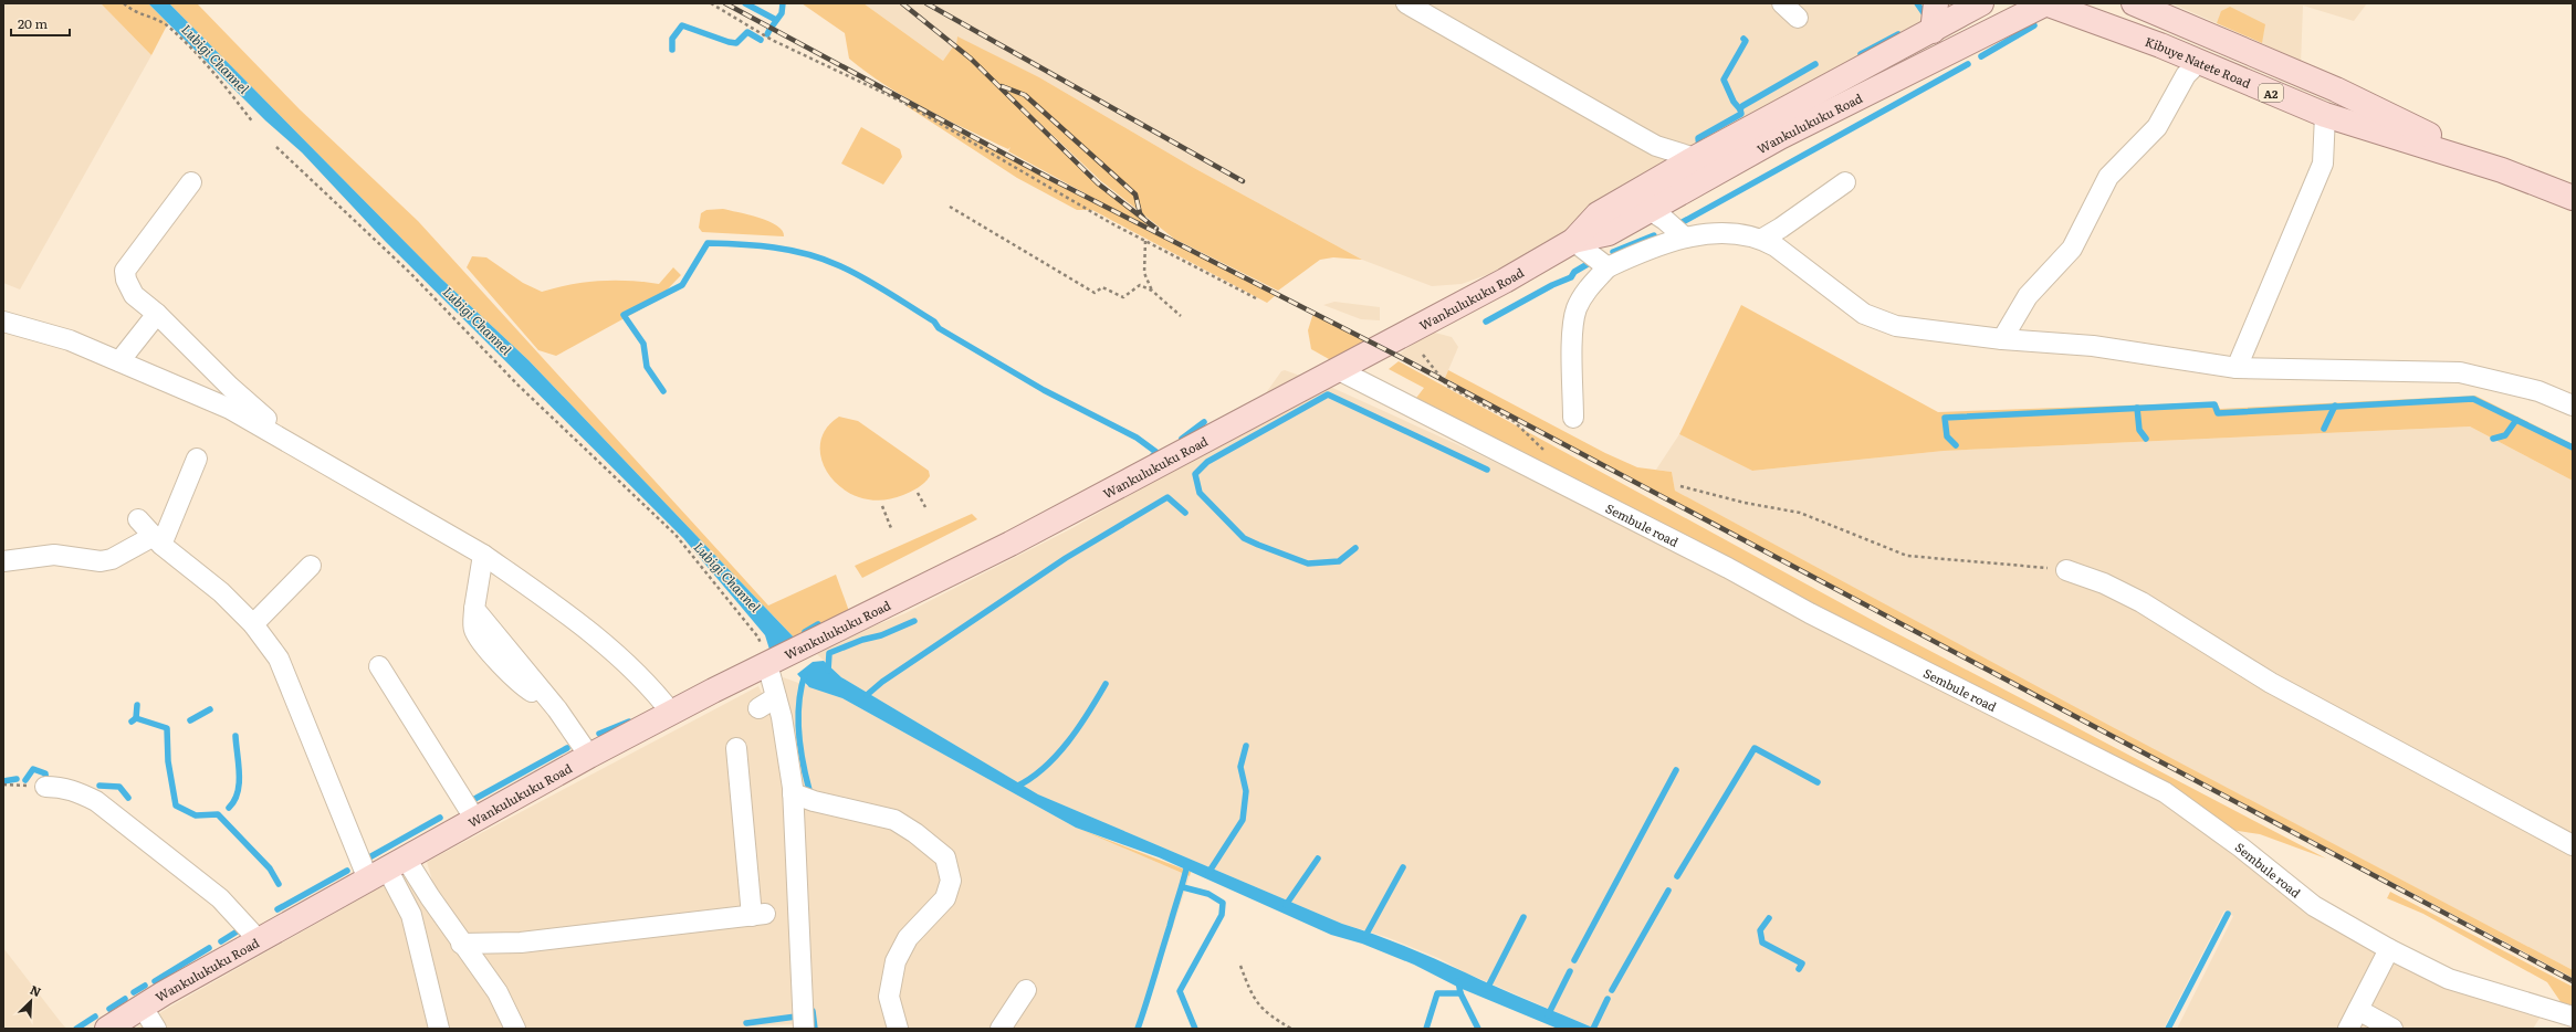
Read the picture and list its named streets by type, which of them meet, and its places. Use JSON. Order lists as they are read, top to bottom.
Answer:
{
  "streets": {
    "main road": ["Kibuye Natete Road", "A2", "Wankulukuku Road"],
    "street": ["Sembule road"]
  },
  "crossings": [
    ["Kibuye Natete Road", "Wankulukuku Road"],
    ["Wankulukuku Road", "Sembule road"]
  ],
  "water": ["Lubigi Channel"],
  "scale_bar": "20 m",
  "north": "top right"
}
